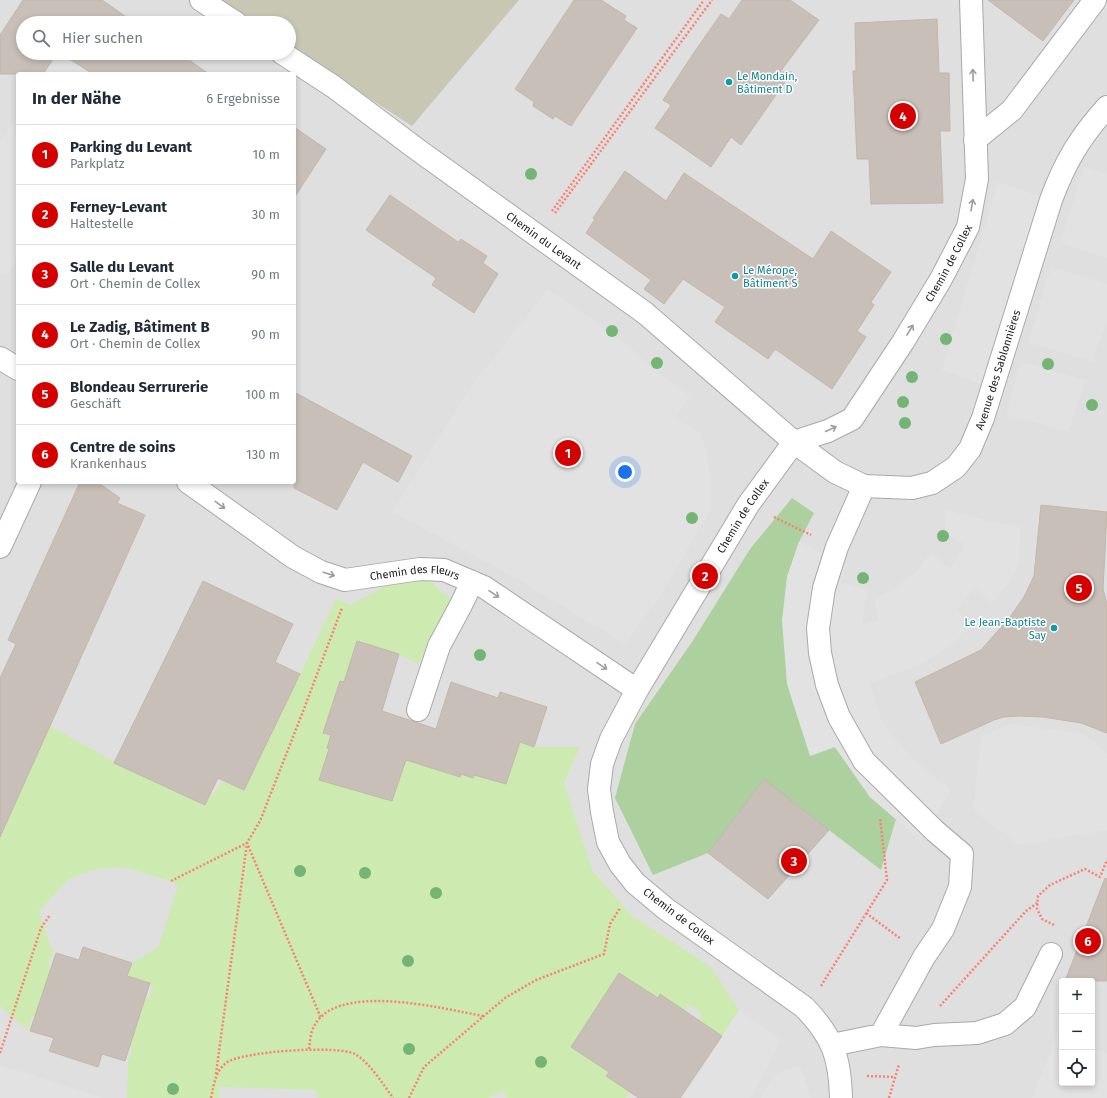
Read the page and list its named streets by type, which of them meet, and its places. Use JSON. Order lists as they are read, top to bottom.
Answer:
{
  "streets": {
    "street": [
      "Chemin du Levant",
      "Chemin de Collex",
      "Avenue des Sablonnières",
      "Chemin des Fleurs"
    ]
  },
  "crossings": [
    ["Chemin du Levant", "Chemin de Collex"],
    ["Chemin du Levant", "Avenue des Sablonnières"],
    ["Chemin de Collex", "Avenue des Sablonnières"],
    ["Chemin de Collex", "Chemin des Fleurs"]
  ],
  "one_way": ["Chemin des Fleurs"],
  "places": ["Le Mondain, Bâtiment D", "Le Mérope, Bâtiment S", "Le Jean-Baptiste Say"],
  "page": {
    "search": "Hier suchen",
    "heading": ["In der Nähe", "6 Ergebnisse"],
    "pins": [
      "4",
      "1",
      "2",
      "5",
      "3",
      "6"
    ],
    "list": [
      {
        "mark": "1",
        "name": "Parking du Levant",
        "note": "Parkplatz",
        "value": "10 m"
      },
      {
        "mark": "2",
        "name": "Ferney-Levant",
        "note": "Haltestelle",
        "value": "30 m"
      },
      {
        "mark": "3",
        "name": "Salle du Levant",
        "note": "Ort · Chemin de Collex",
        "value": "90 m"
      },
      {
        "mark": "4",
        "name": "Le Zadig, Bâtiment B",
        "note": "Ort · Chemin de Collex",
        "value": "90 m"
      },
      {
        "mark": "5",
        "name": "Blondeau Serrurerie",
        "note": "Geschäft",
        "value": "100 m"
      },
      {
        "mark": "6",
        "name": "Centre de soins",
        "note": "Krankenhaus",
        "value": "130 m"
      }
    ],
    "map_buttons": ["+", "−"]
  }
}
